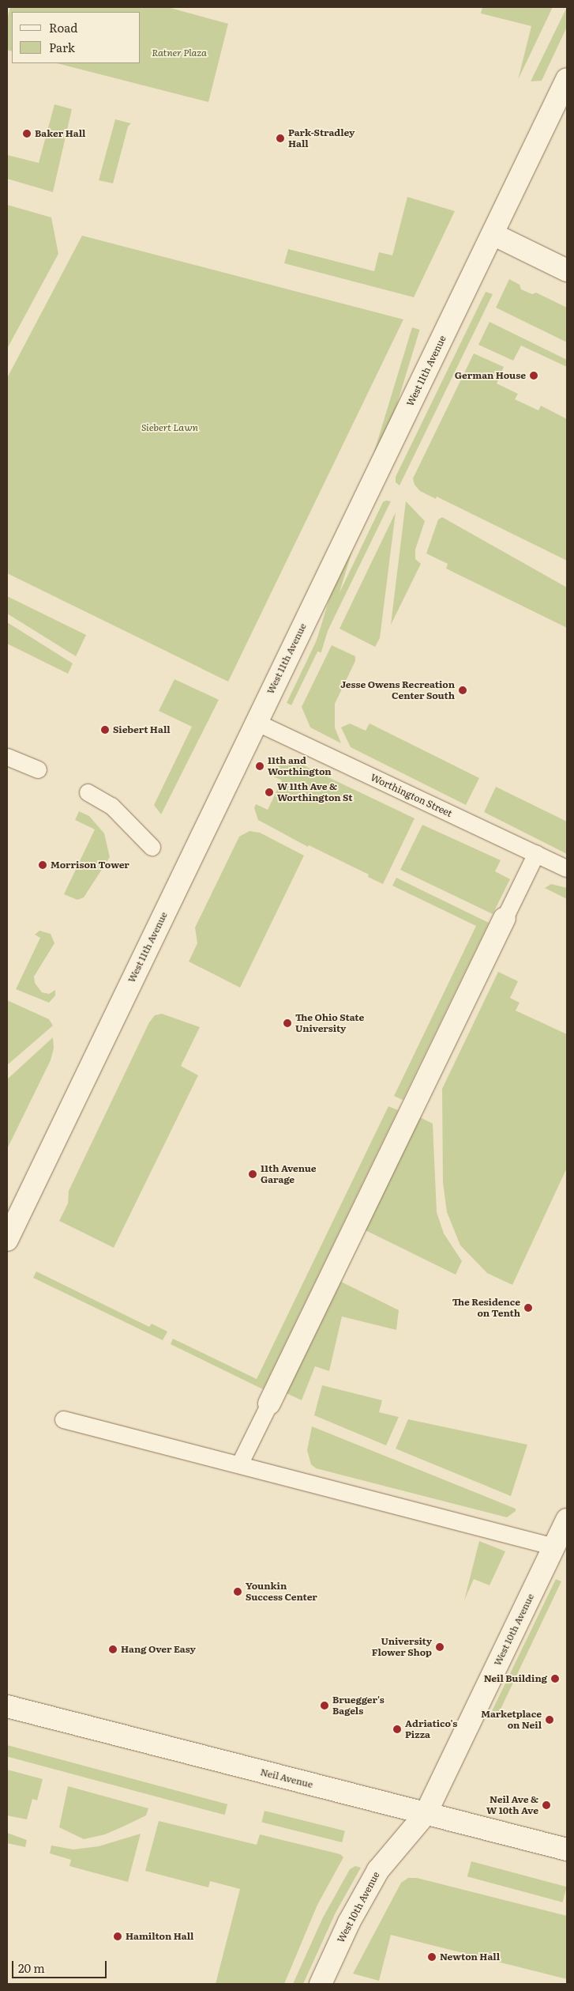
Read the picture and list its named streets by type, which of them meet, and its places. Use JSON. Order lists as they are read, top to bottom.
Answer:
{
  "streets": {
    "street": ["West 11th Avenue", "West 10th Avenue", "Neil Avenue"],
    "lane": ["Worthington Street"]
  },
  "crossings": [
    ["West 11th Avenue", "Worthington Street"],
    ["West 10th Avenue", "Neil Avenue"]
  ],
  "parks": ["Ratner Plaza", "Siebert Lawn"],
  "places": [
    "Baker Hall",
    "Park-Stradley Hall",
    "German House",
    "Jesse Owens Recreation Center South",
    "Siebert Hall",
    "11th and Worthington",
    "W 11th Ave & Worthington St",
    "Morrison Tower",
    "The Ohio State University",
    "11th Avenue Garage",
    "The Residence on Tenth",
    "Younkin Success Center",
    "University Flower Shop",
    "Hang Over Easy",
    "Neil Building",
    "Bruegger's Bagels",
    "Marketplace on Neil",
    "Adriatico's Pizza",
    "Neil Ave & W 10th Ave",
    "Hamilton Hall",
    "Newton Hall"
  ],
  "legend": ["Road", "Park"],
  "scale_bar": "20 m"
}
